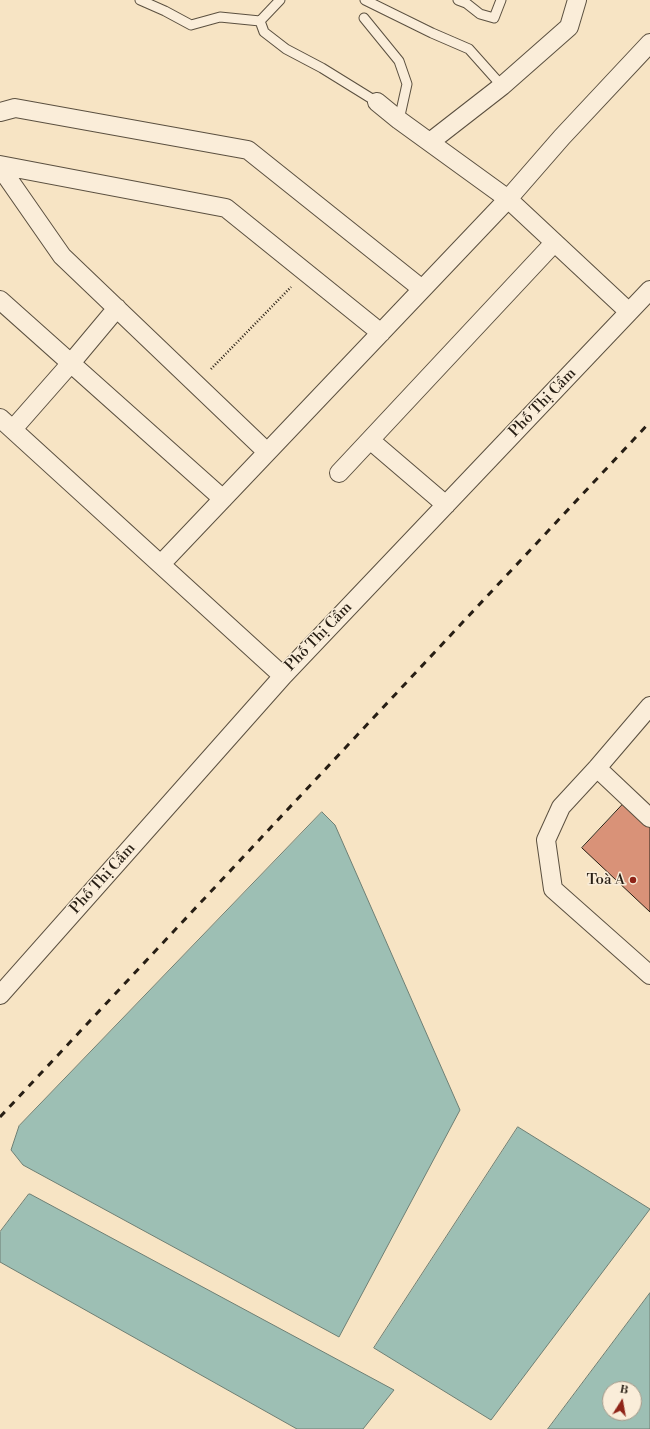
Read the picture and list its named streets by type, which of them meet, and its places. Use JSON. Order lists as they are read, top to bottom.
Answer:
{
  "streets": {
    "street": ["Phố Thị Cẩm"]
  },
  "places": ["Toà A"],
  "north": "top"
}
